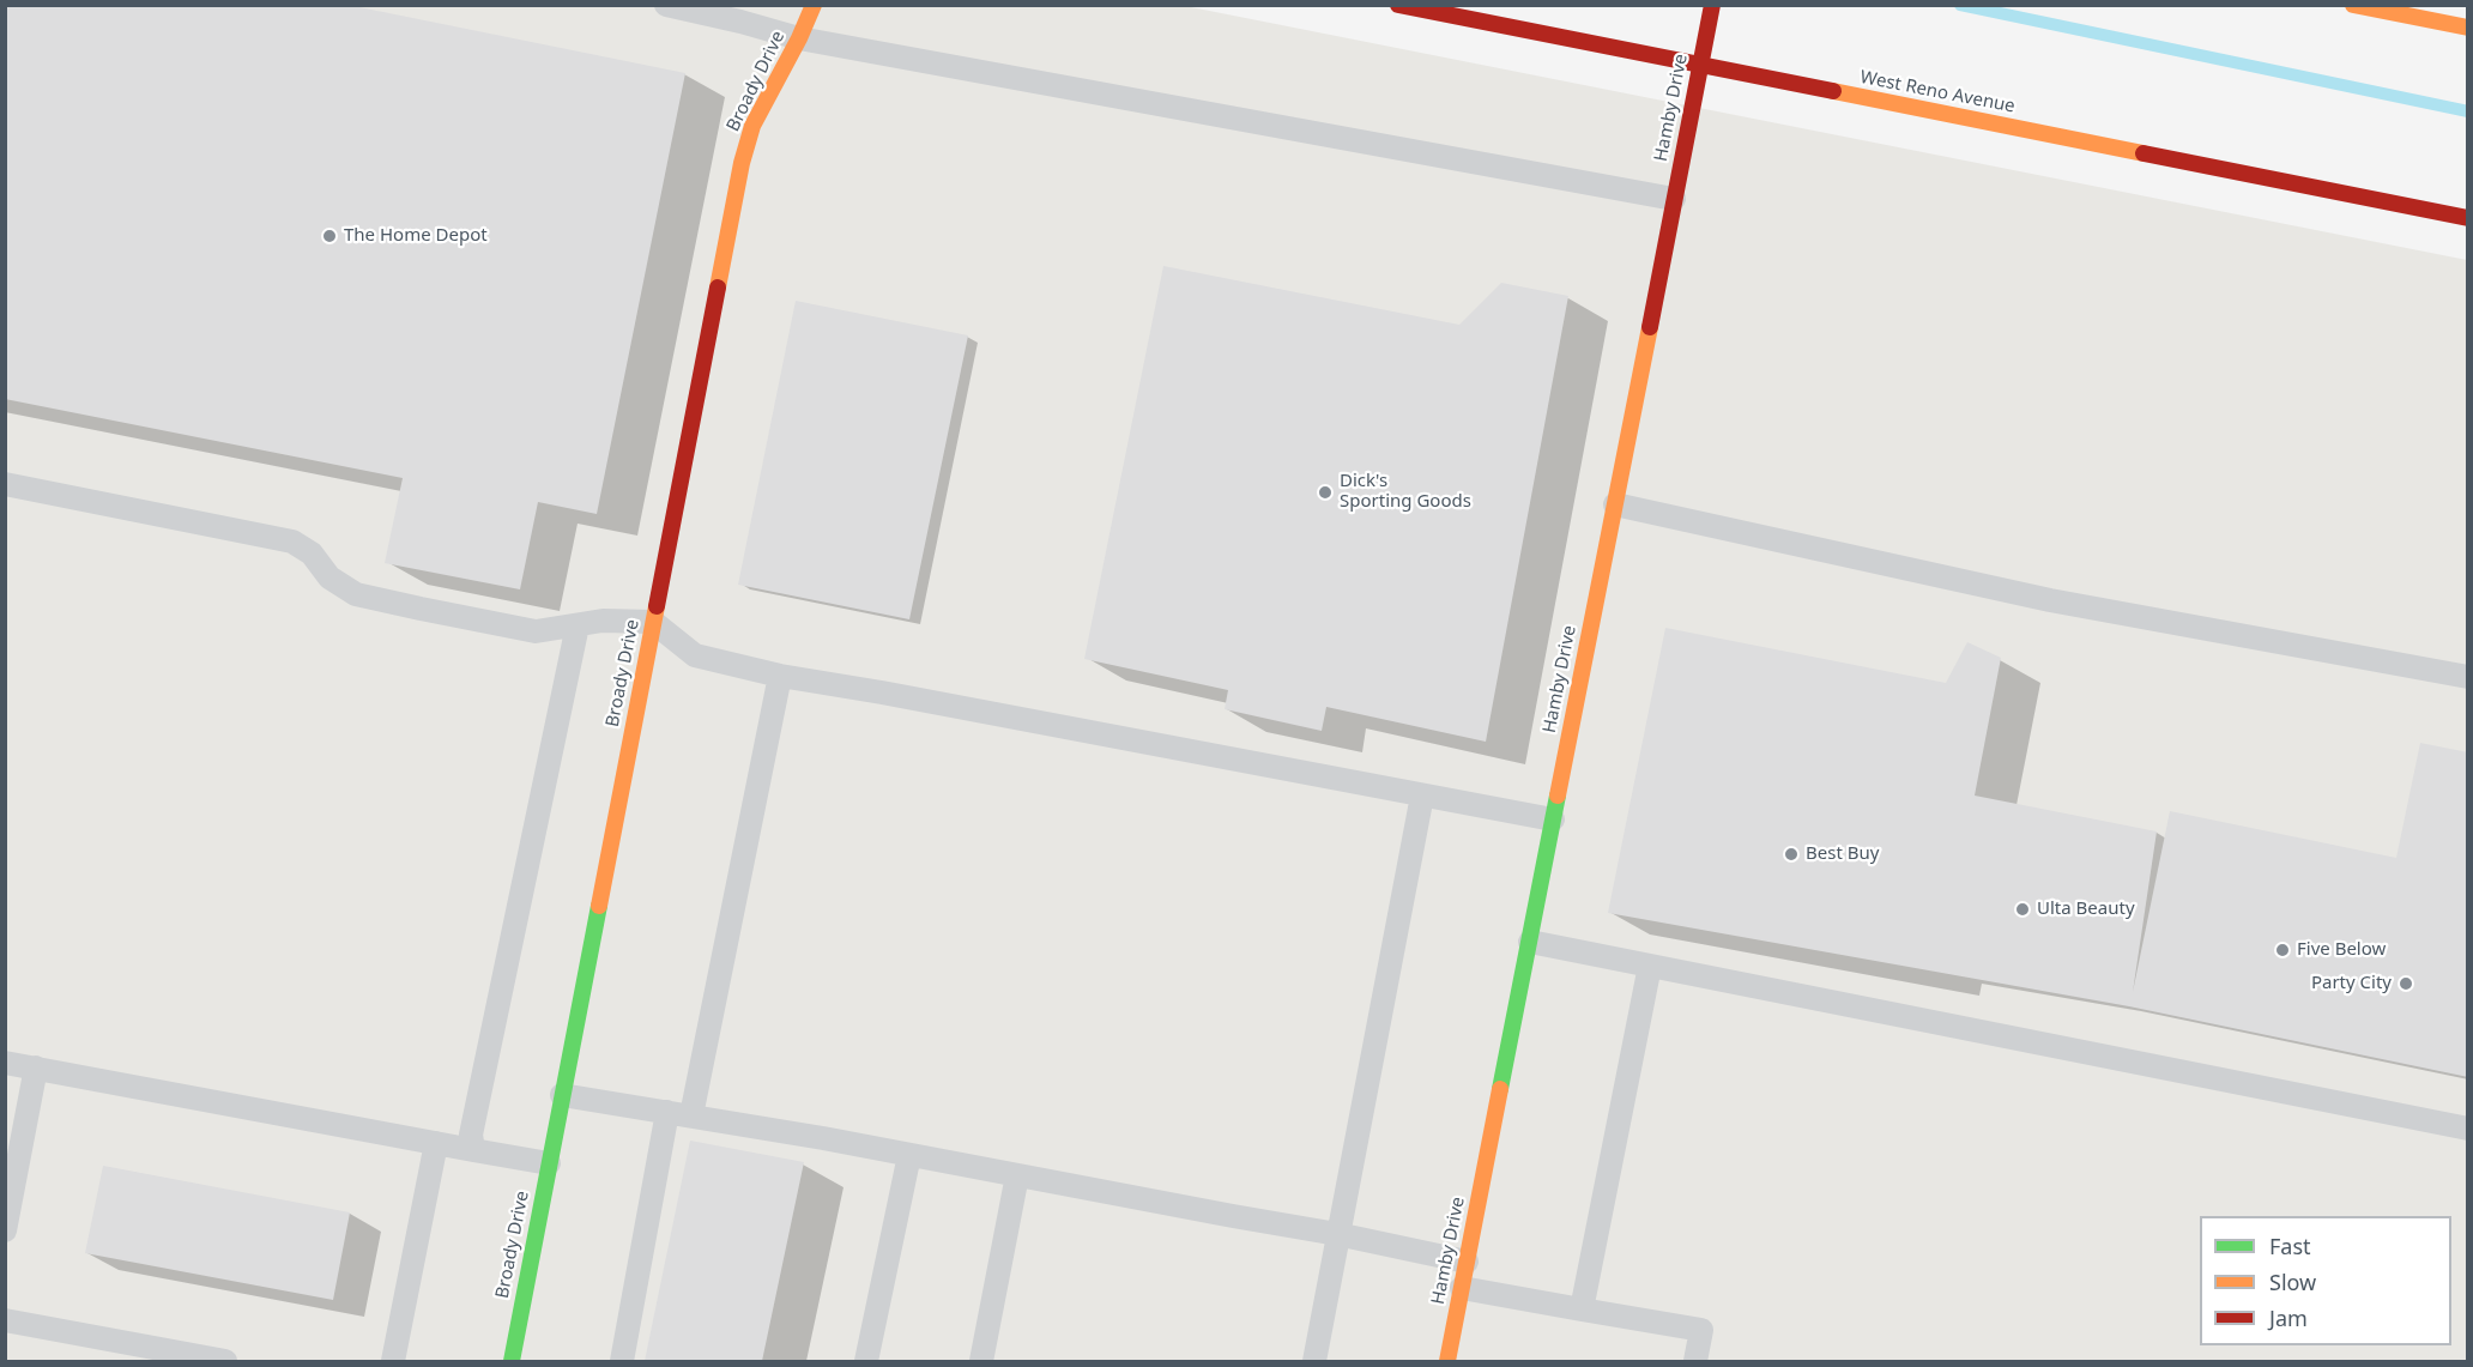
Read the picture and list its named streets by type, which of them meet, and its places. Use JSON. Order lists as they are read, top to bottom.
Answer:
{
  "streets": {
    "street": ["Broady Drive", "West Reno Avenue", "Hamby Drive"]
  },
  "crossings": [
    ["West Reno Avenue", "Hamby Drive"]
  ],
  "places": [
    "The Home Depot",
    "Dick's Sporting Goods",
    "Best Buy",
    "Ulta Beauty",
    "Five Below",
    "Party City"
  ],
  "legend": ["Fast", "Slow", "Jam"]
}
